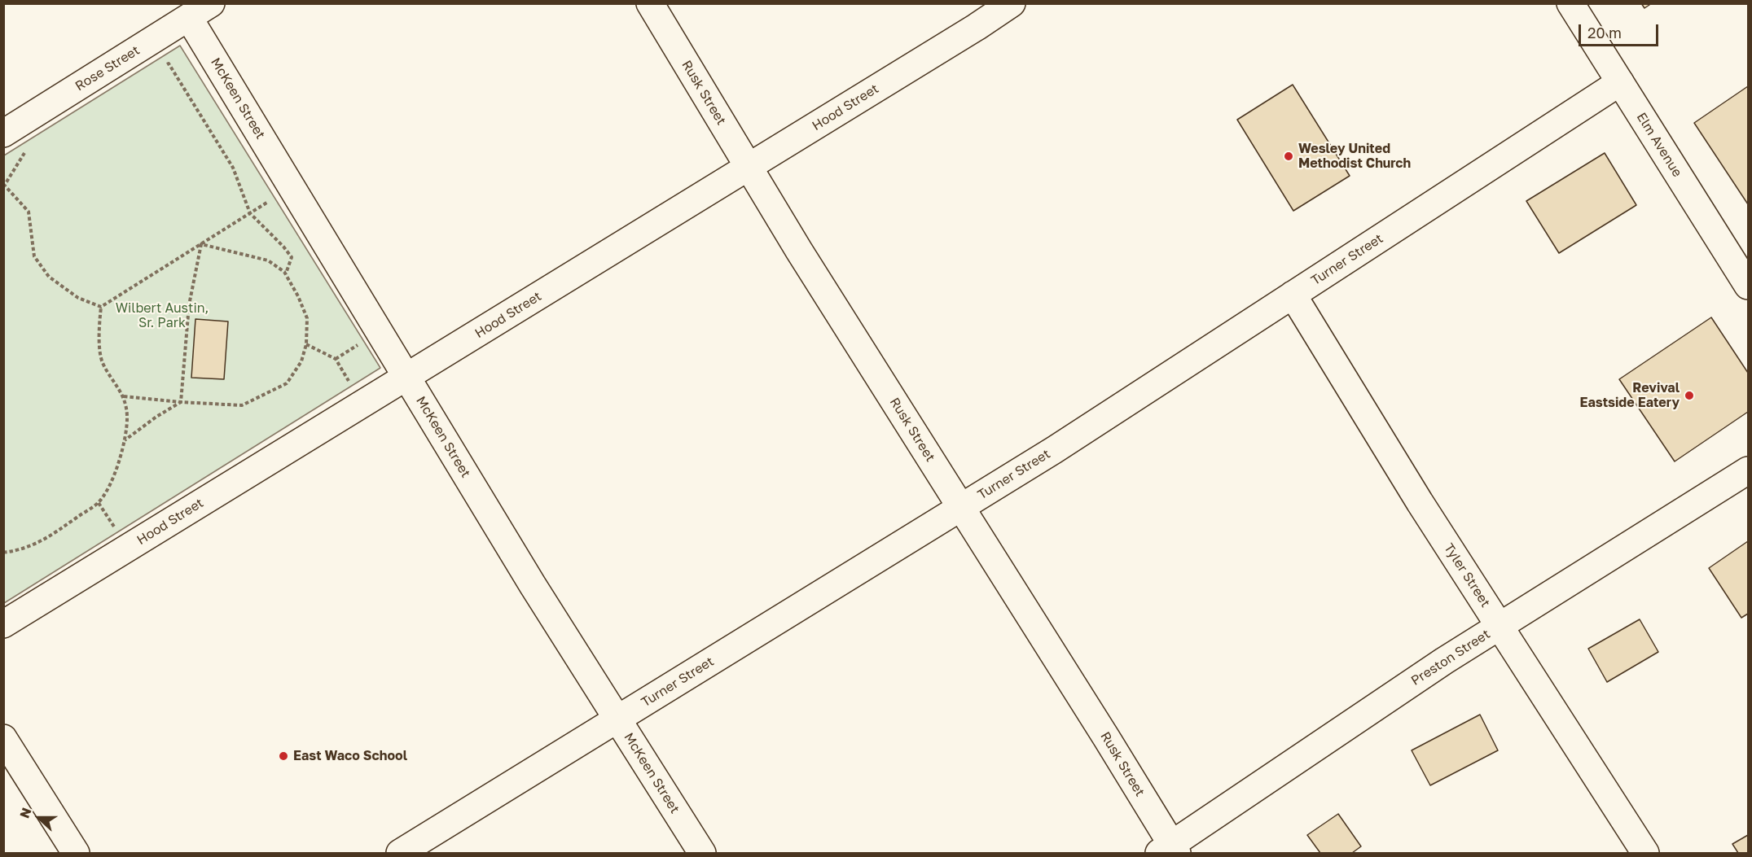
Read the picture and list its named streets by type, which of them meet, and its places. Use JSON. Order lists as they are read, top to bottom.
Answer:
{
  "streets": {
    "street": [
      "Rose Street",
      "Rusk Street",
      "McKeen Street",
      "Hood Street",
      "Elm Avenue",
      "Turner Street",
      "Tyler Street",
      "Preston Street"
    ]
  },
  "crossings": [
    ["Rose Street", "McKeen Street"],
    ["Rusk Street", "Hood Street"],
    ["Rusk Street", "Turner Street"],
    ["Rusk Street", "Preston Street"],
    ["McKeen Street", "Hood Street"],
    ["McKeen Street", "Turner Street"],
    ["Elm Avenue", "Turner Street"],
    ["Turner Street", "Tyler Street"],
    ["Tyler Street", "Preston Street"]
  ],
  "parks": ["Wilbert Austin, Sr. Park"],
  "places": ["Wesley United Methodist Church", "Revival Eastside Eatery", "East Waco School"],
  "scale_bar": "20 m",
  "north": "left"
}
